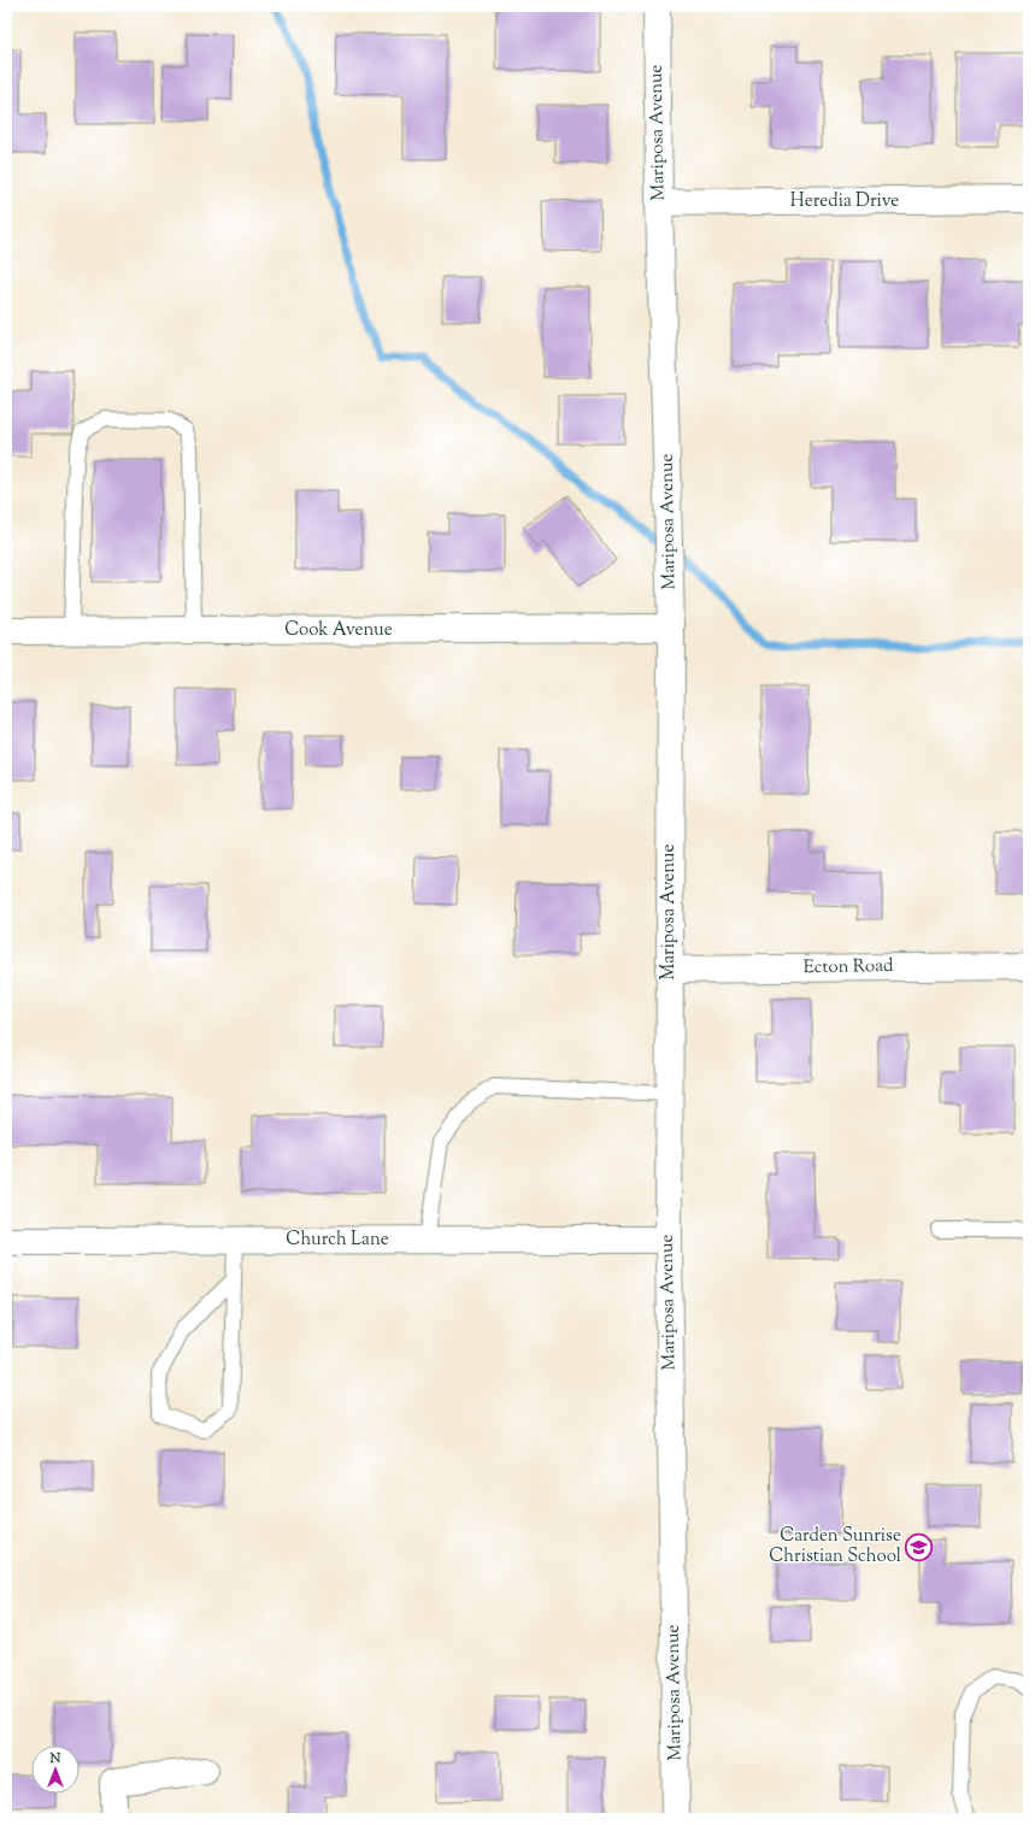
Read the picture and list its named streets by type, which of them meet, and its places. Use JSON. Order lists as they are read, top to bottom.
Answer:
{
  "streets": {
    "street": [
      "Mariposa Avenue",
      "Heredia Drive",
      "Cook Avenue",
      "Ecton Road",
      "Church Lane"
    ]
  },
  "crossings": [
    ["Mariposa Avenue", "Heredia Drive"],
    ["Mariposa Avenue", "Cook Avenue"],
    ["Mariposa Avenue", "Ecton Road"],
    ["Mariposa Avenue", "Church Lane"]
  ],
  "places": {
    "school or university": ["Carden Sunrise Christian School"]
  },
  "north": "top"
}
